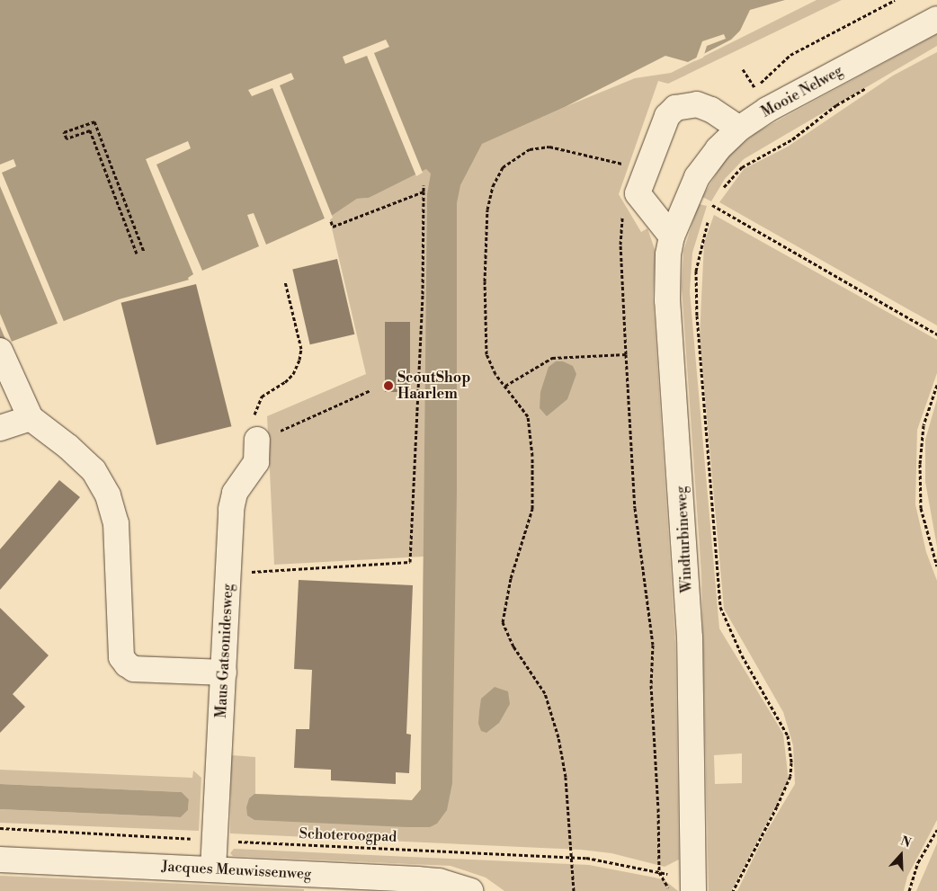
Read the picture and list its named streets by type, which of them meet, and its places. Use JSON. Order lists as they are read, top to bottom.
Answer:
{
  "streets": {
    "street": [
      "Mooie Nelweg",
      "Windturbineweg",
      "Maus Gatsonidesweg",
      "Jacques Meuwissenweg"
    ],
    "path": ["Schoteroogpad"]
  },
  "crossings": [
    ["Mooie Nelweg", "Windturbineweg"],
    ["Windturbineweg", "Schoteroogpad"],
    ["Maus Gatsonidesweg", "Schoteroogpad"],
    ["Maus Gatsonidesweg", "Jacques Meuwissenweg"]
  ],
  "places": ["ScoutShop Haarlem"],
  "north": "top"
}
